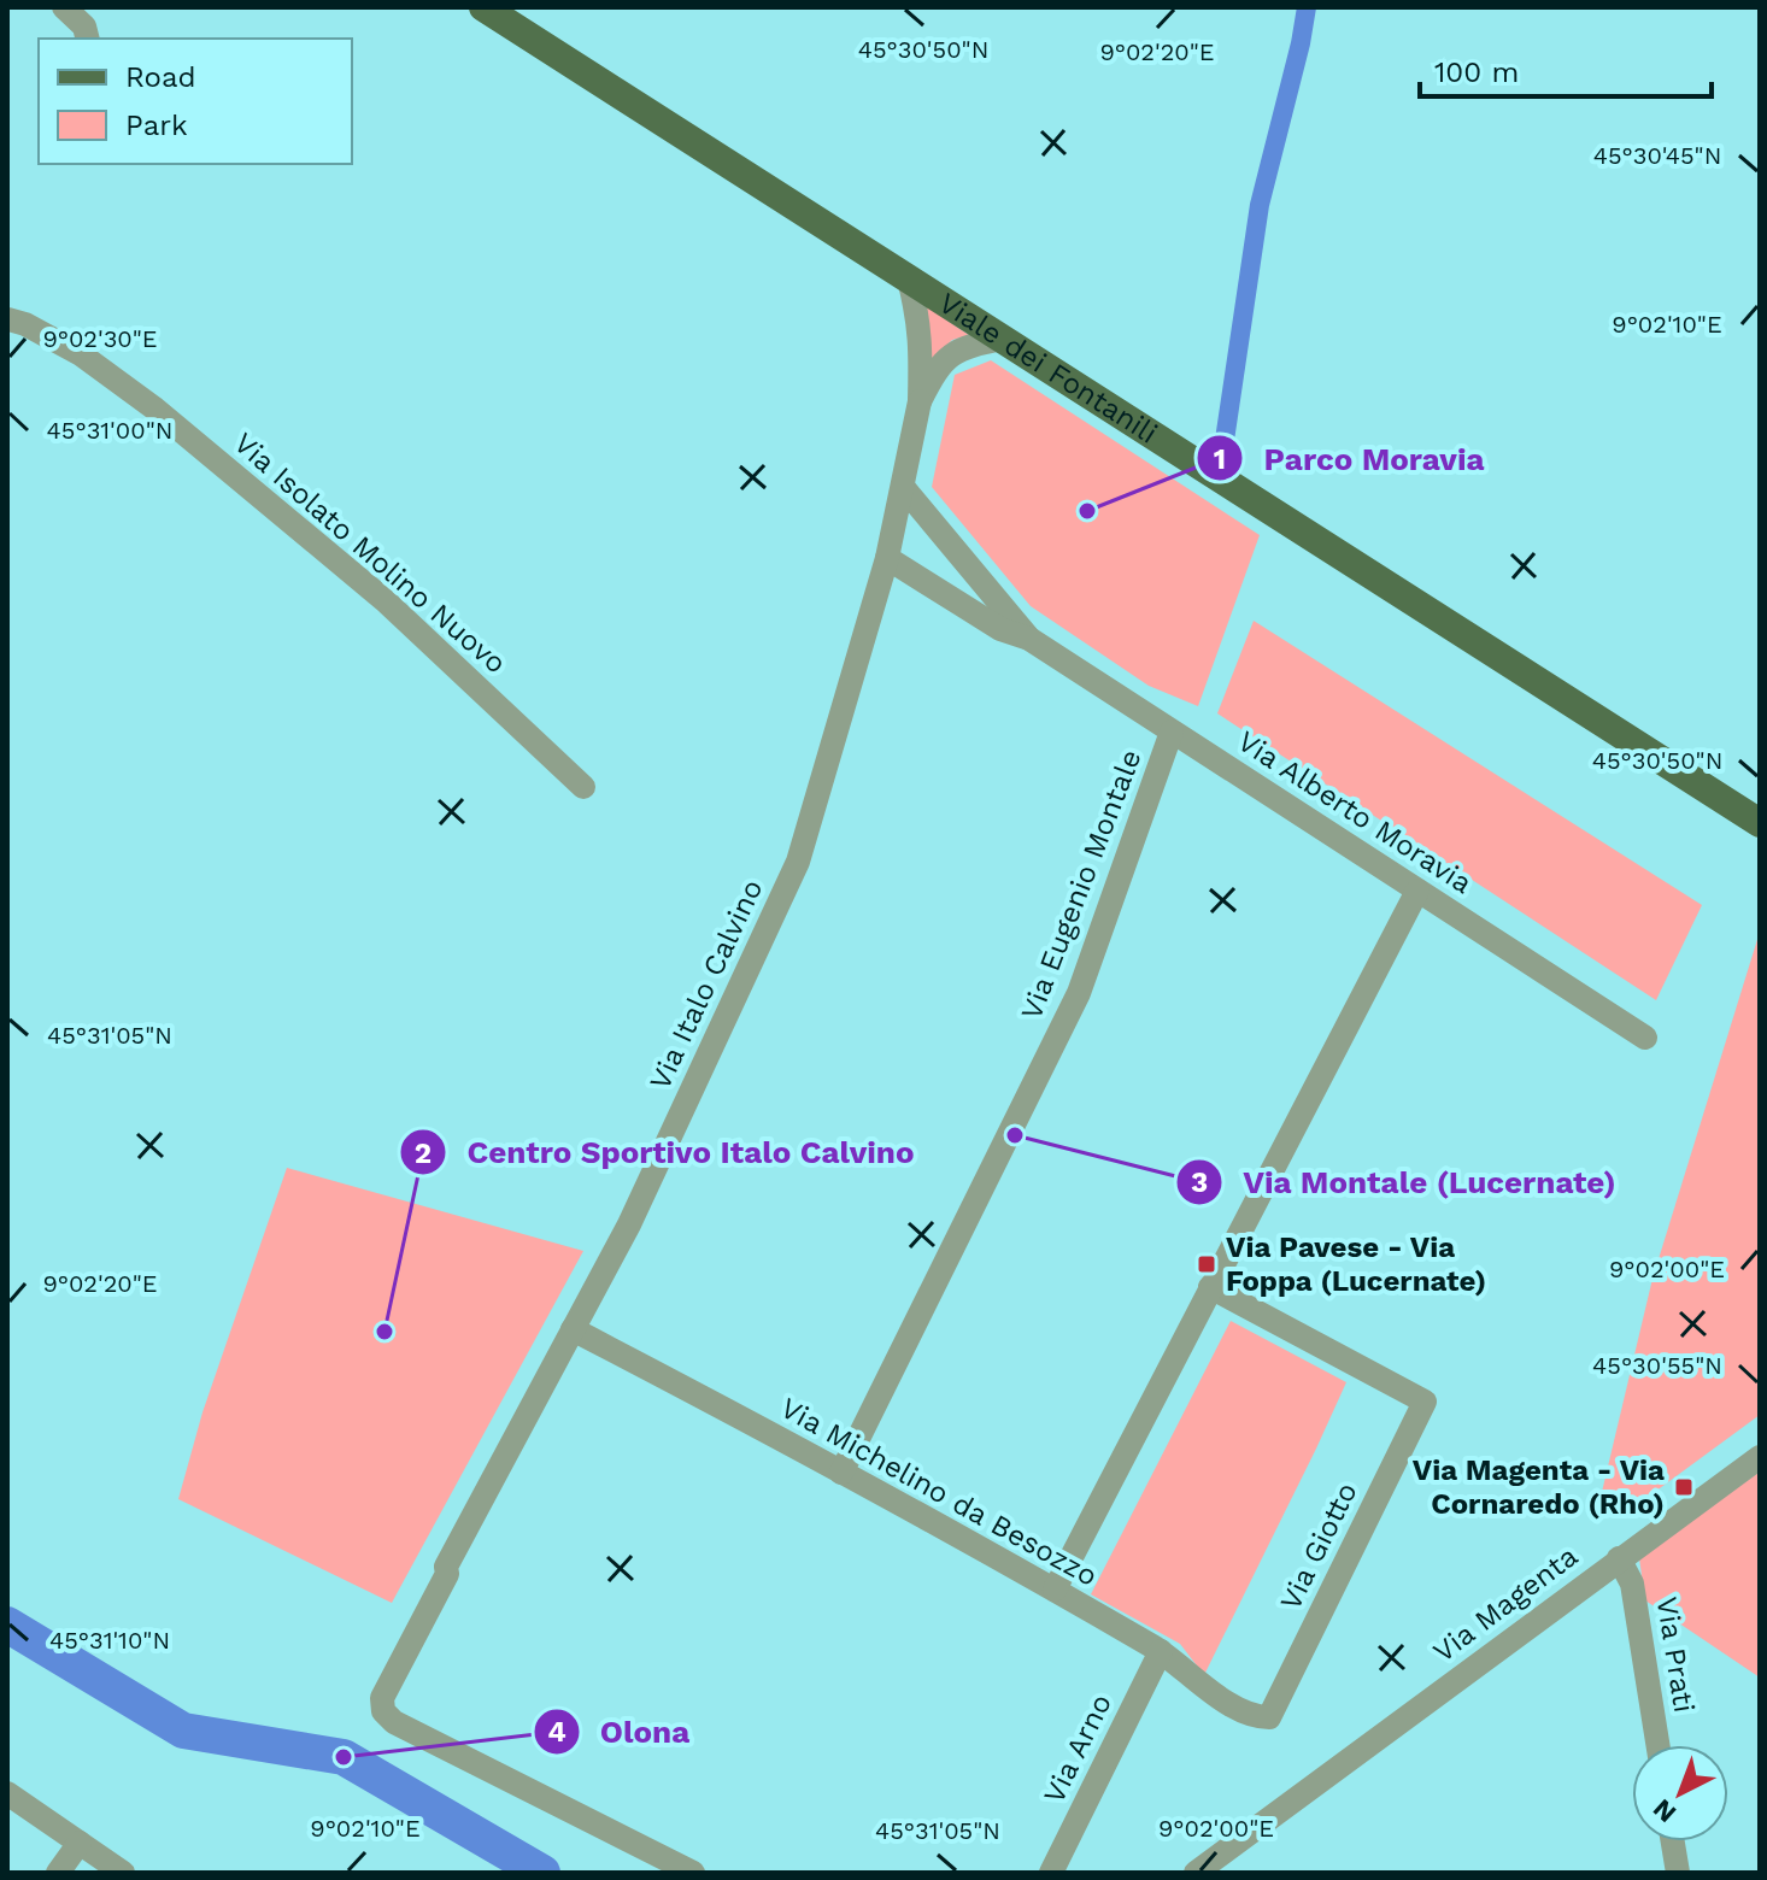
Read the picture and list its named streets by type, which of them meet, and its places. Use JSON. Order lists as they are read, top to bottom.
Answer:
{
  "streets": {
    "main road": ["Viale dei Fontanili"],
    "street": [
      "Via Isolato Molino Nuovo",
      "Via Alberto Moravia",
      "Via Eugenio Montale",
      "Via Italo Calvino",
      "Via Michelino da Besozzo",
      "Via Giotto",
      "Via Magenta",
      "Via Prati",
      "Via Arno"
    ]
  },
  "crossings": [
    ["Via Alberto Moravia", "Via Eugenio Montale"],
    ["Via Alberto Moravia", "Via Italo Calvino"],
    ["Via Eugenio Montale", "Via Michelino da Besozzo"],
    ["Via Italo Calvino", "Via Michelino da Besozzo"],
    ["Via Michelino da Besozzo", "Via Giotto"],
    ["Via Michelino da Besozzo", "Via Arno"],
    ["Via Magenta", "Via Prati"]
  ],
  "places": {
    "other": [
      "Parco Moravia",
      "Via Montale (Lucernate)",
      "Centro Sportivo Italo Calvino",
      "Olona"
    ],
    "transit": ["Via Pavese - Via Foppa (Lucernate)", "Via Magenta - Via Cornaredo (Rho)"]
  },
  "legend": ["Road", "Park"],
  "scale_bar": "100 m",
  "north": "bottom left",
  "coordinates": [
    "45°30'50\"N",
    "9°02'20\"E",
    "45°30'45\"N",
    "9°02'10\"E",
    "9°02'30\"E",
    "45°31'00\"N",
    "45°31'05\"N",
    "9°02'00\"E",
    "45°30'55\"N",
    "45°31'10\"N"
  ]
}
